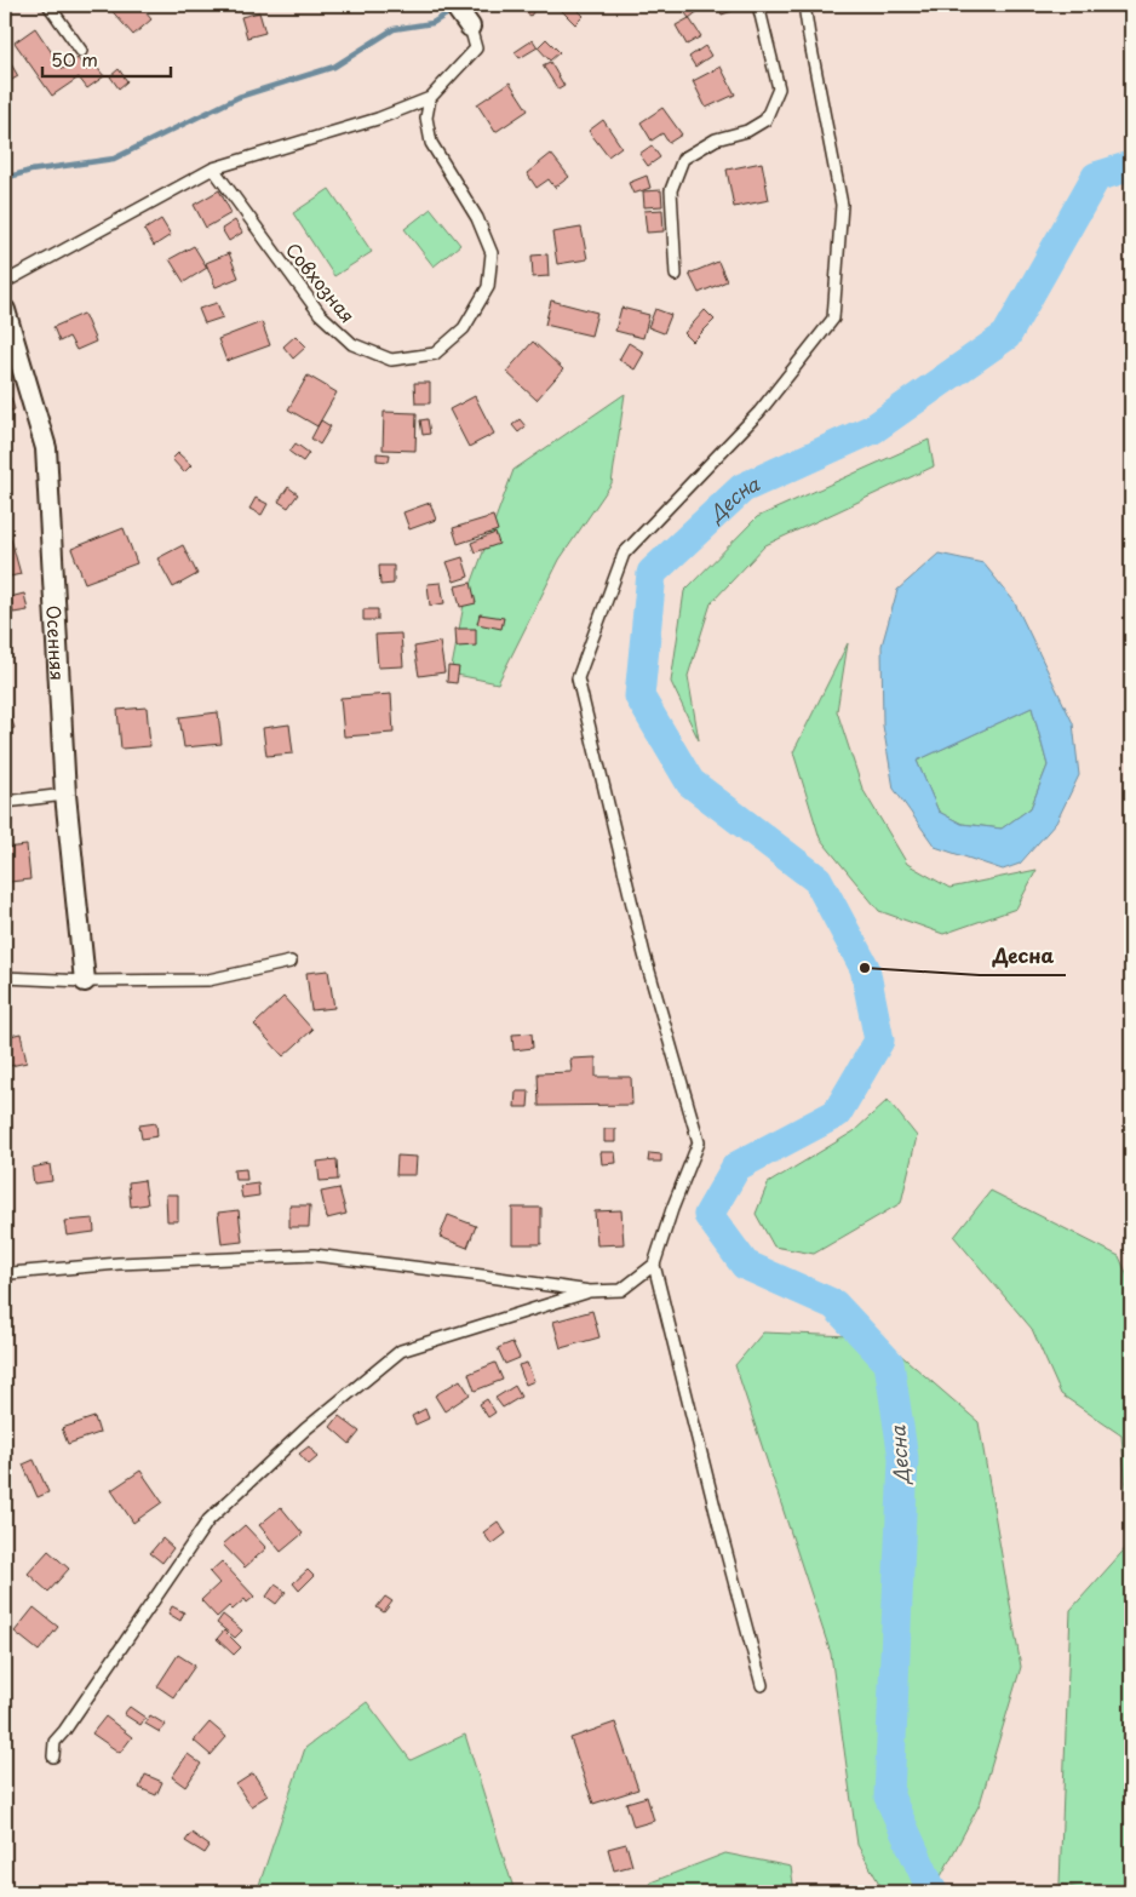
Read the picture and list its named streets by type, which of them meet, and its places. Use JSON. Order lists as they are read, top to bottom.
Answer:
{
  "streets": {
    "street": ["Осенняя"],
    "lane": ["Совхозная"]
  },
  "water": ["Десна"],
  "places": ["Десна"],
  "scale_bar": "50 m"
}
